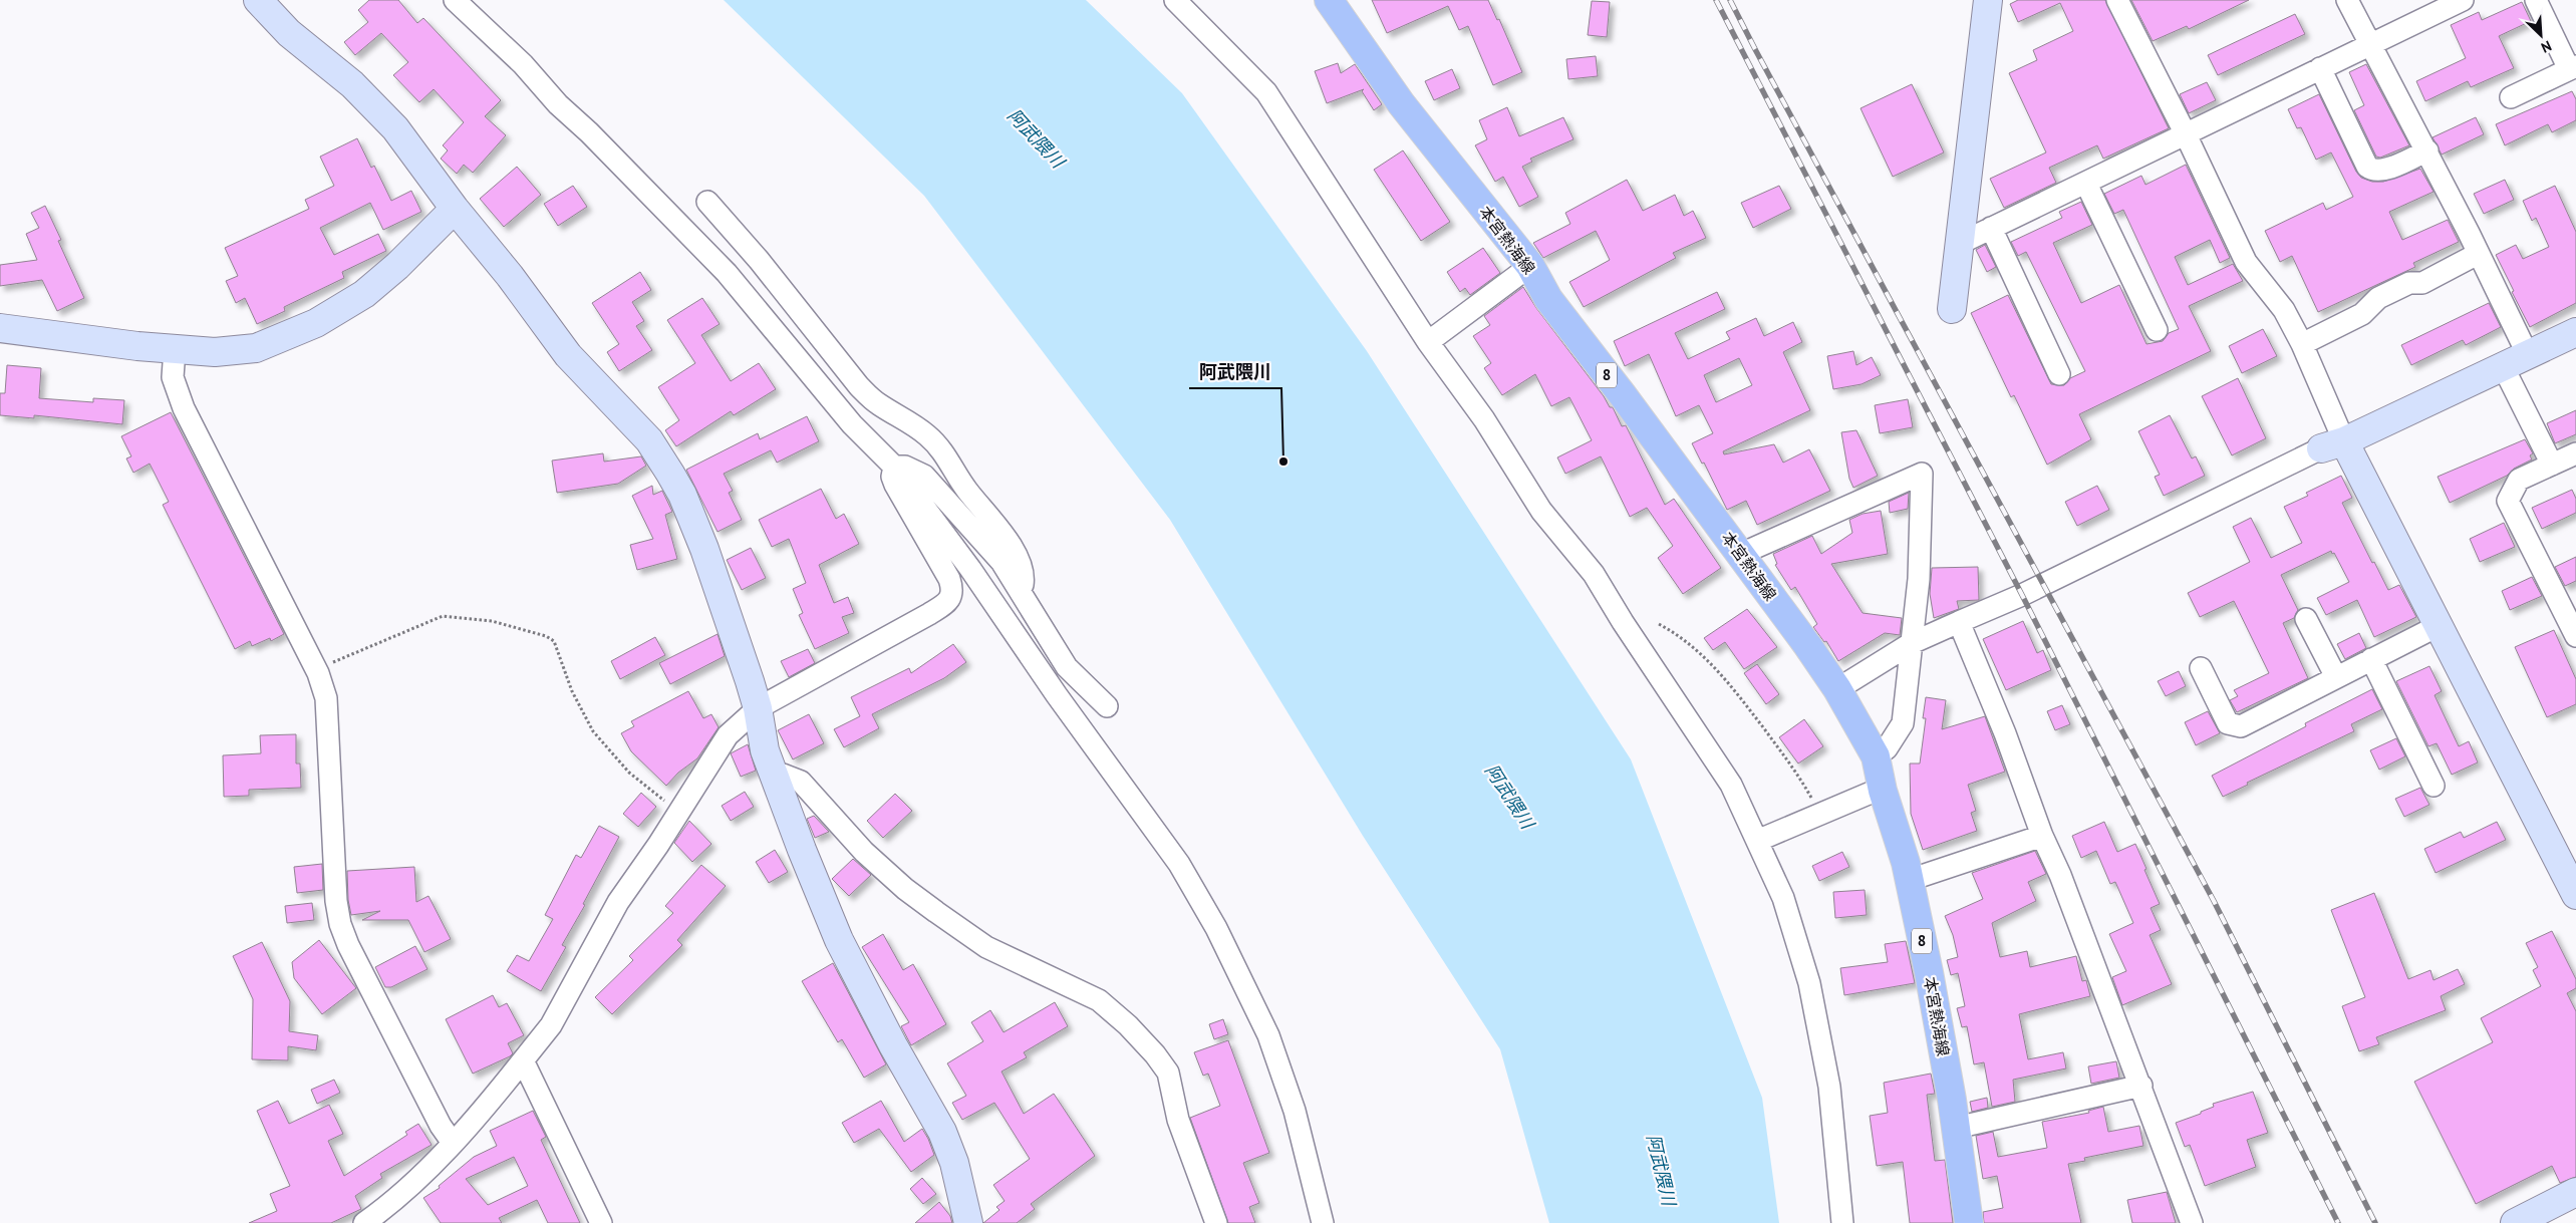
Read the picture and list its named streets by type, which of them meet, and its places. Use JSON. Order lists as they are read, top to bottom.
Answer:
{
  "streets": {
    "main road": ["本宮熱海線", "8"]
  },
  "water": ["阿武隈川"],
  "places": ["阿武隈川"],
  "north": "bottom right"
}
